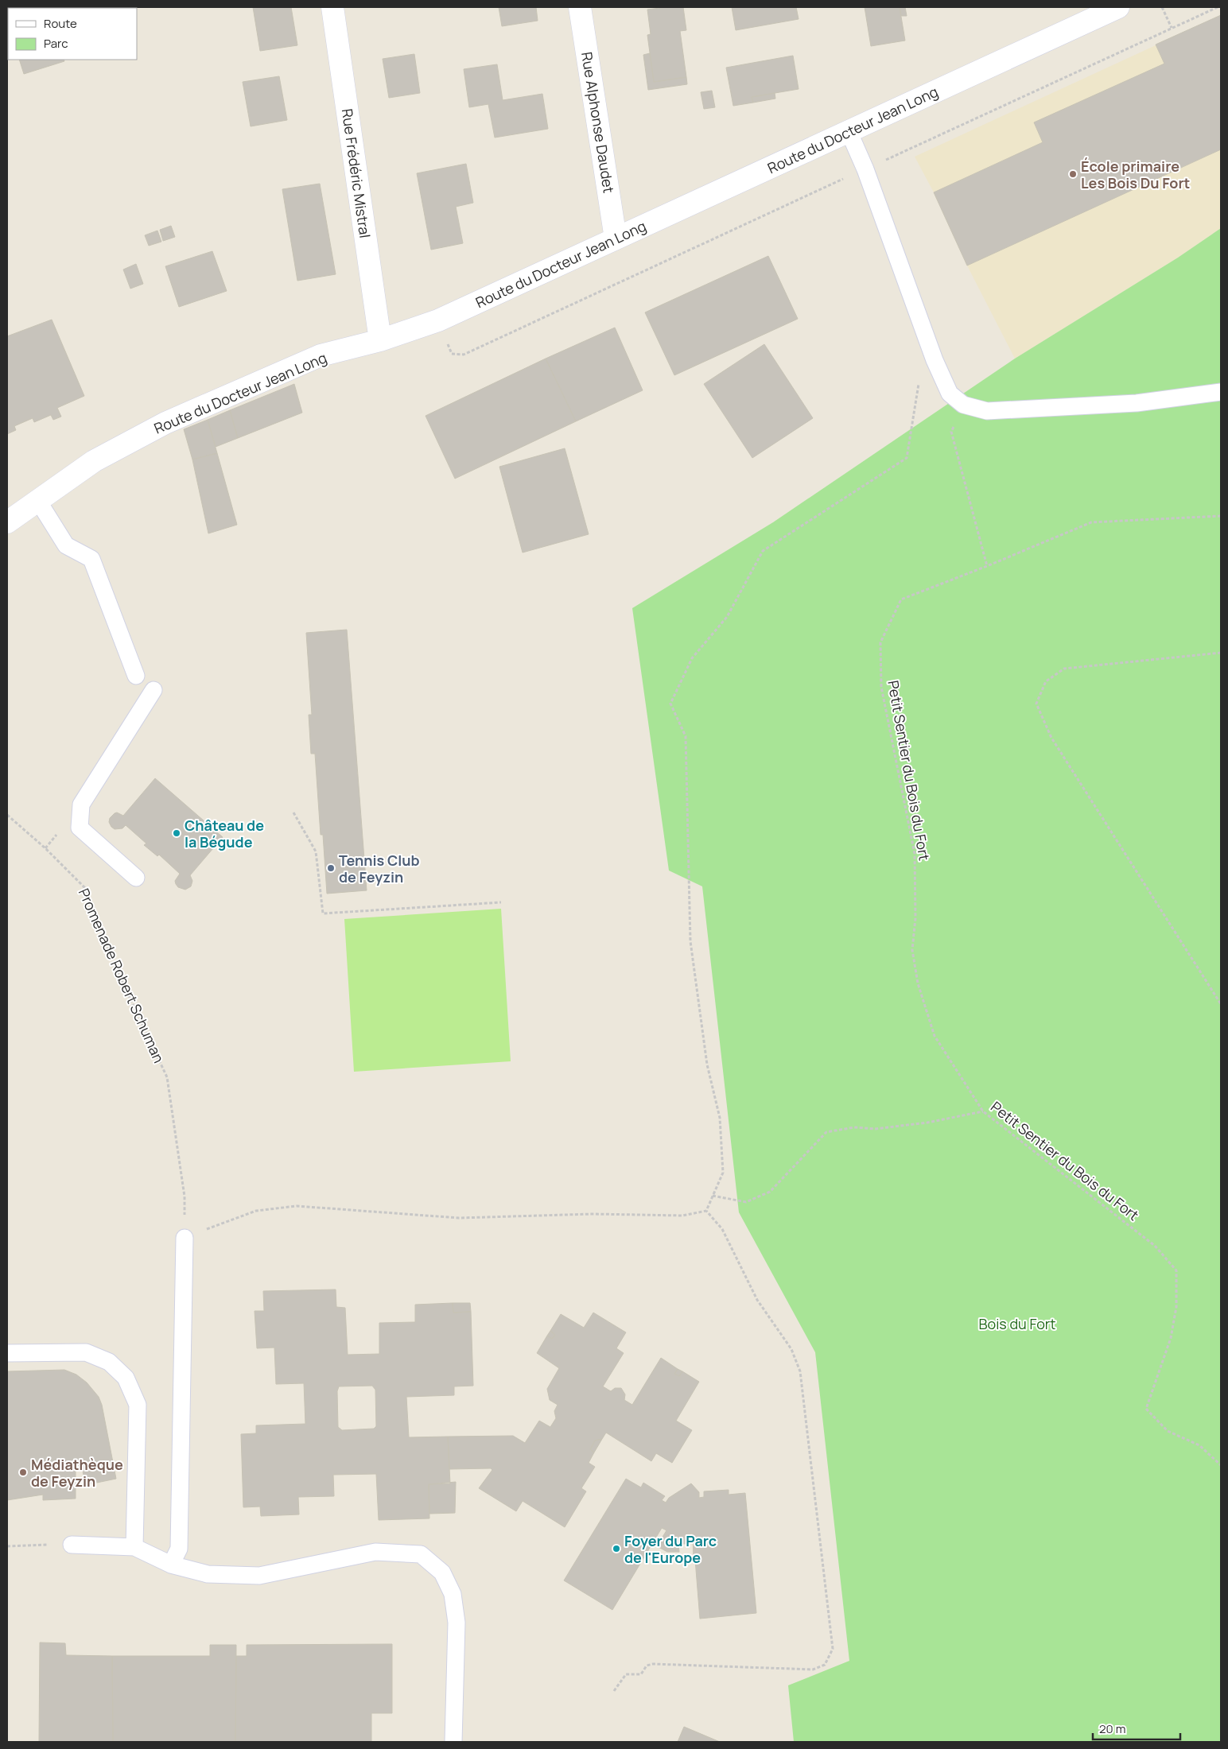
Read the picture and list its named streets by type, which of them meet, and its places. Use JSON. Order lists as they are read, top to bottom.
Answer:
{
  "streets": {
    "street": ["Rue Alphonse Daudet", "Route du Docteur Jean Long", "Rue Frédéric Mistral"],
    "path": ["Petit Sentier du Bois du Fort", "Promenade Robert Schuman"]
  },
  "crossings": [
    ["Rue Alphonse Daudet", "Route du Docteur Jean Long"],
    ["Route du Docteur Jean Long", "Rue Frédéric Mistral"]
  ],
  "parks": ["Bois du Fort"],
  "places": [
    "École primaire Les Bois Du Fort",
    "Château de la Bégude",
    "Tennis Club de Feyzin",
    "Médiathèque de Feyzin",
    "Foyer du Parc de l'Europe"
  ],
  "legend": ["Route", "Parc"],
  "scale_bar": "20 m"
}
